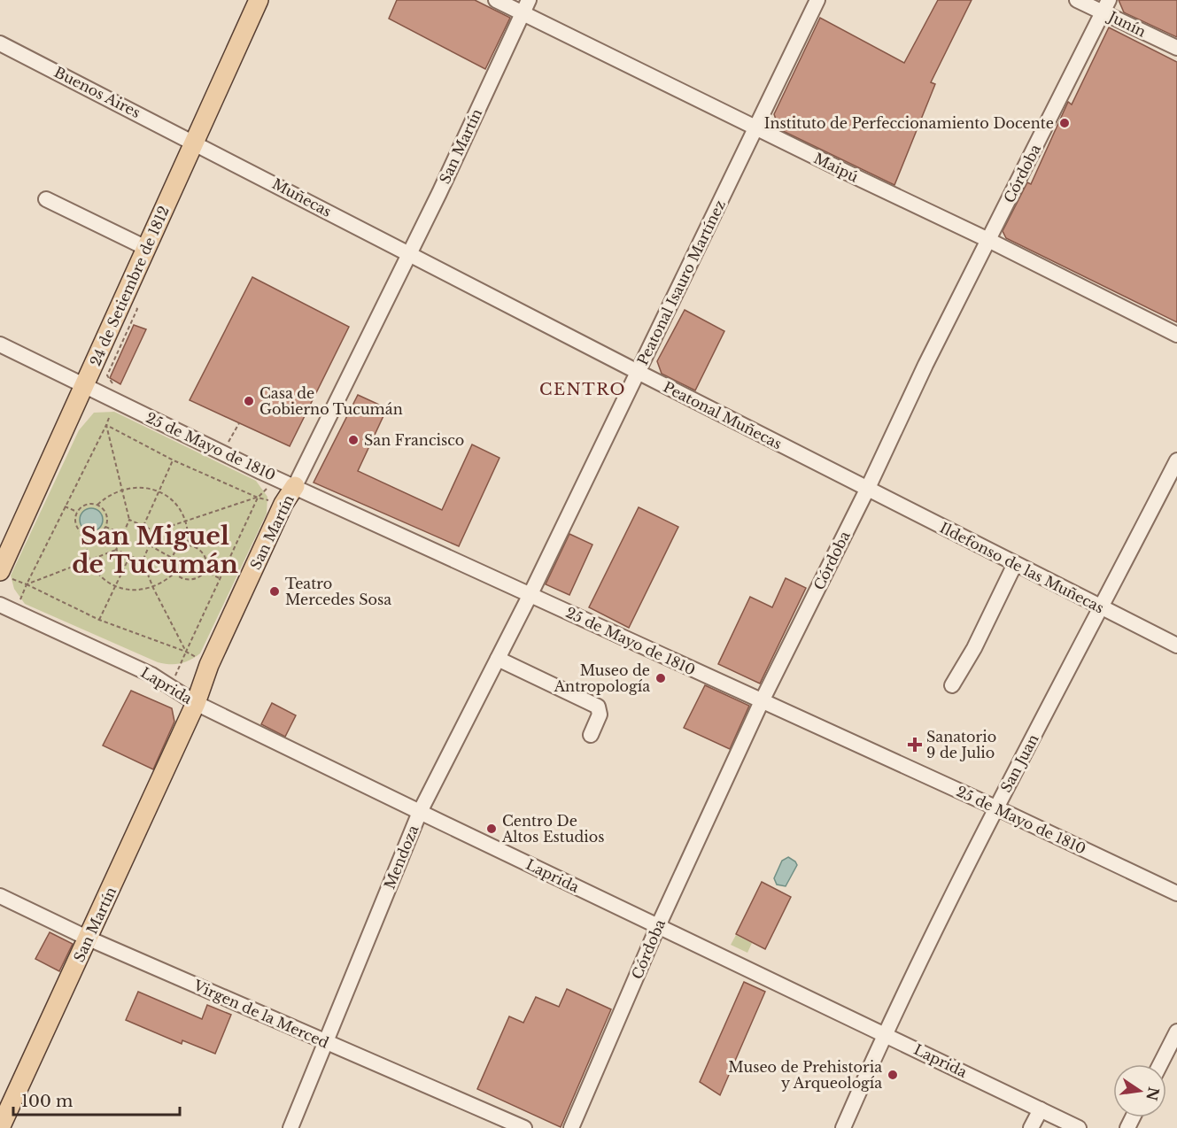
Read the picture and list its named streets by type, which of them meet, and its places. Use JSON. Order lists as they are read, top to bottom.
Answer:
{
  "streets": {
    "main road": ["San Martín", "24 de Setiembre de 1812"],
    "street": [
      "Junín",
      "Buenos Aires",
      "Maipú",
      "Córdoba",
      "Muñecas",
      "Peatonal Isauro Martínez",
      "Peatonal Muñecas",
      "25 de Mayo de 1810",
      "Ildefonso de las Muñecas",
      "Laprida",
      "San Juan",
      "Mendoza",
      "Virgen de la Merced"
    ]
  },
  "crossings": [
    ["Junín", "Córdoba"],
    ["Buenos Aires", "Muñecas"],
    ["Buenos Aires", "24 de Setiembre de 1812"],
    ["San Martín", "Maipú"],
    ["San Martín", "Muñecas"],
    ["San Martín", "Peatonal Muñecas"],
    ["San Martín", "25 de Mayo de 1810"],
    ["San Martín", "Laprida"],
    ["San Martín", "Virgen de la Merced"],
    ["Maipú", "Córdoba"],
    ["Maipú", "Peatonal Isauro Martínez"],
    ["Córdoba", "Peatonal Muñecas"],
    ["Córdoba", "25 de Mayo de 1810"],
    ["Córdoba", "Ildefonso de las Muñecas"],
    ["Córdoba", "Laprida"],
    ["Muñecas", "24 de Setiembre de 1812"],
    ["Muñecas", "Peatonal Muñecas"],
    ["Peatonal Isauro Martínez", "Peatonal Muñecas"],
    ["Peatonal Isauro Martínez", "25 de Mayo de 1810"],
    ["Peatonal Isauro Martínez", "Mendoza"],
    ["24 de Setiembre de 1812", "25 de Mayo de 1810"],
    ["Peatonal Muñecas", "Ildefonso de las Muñecas"],
    ["25 de Mayo de 1810", "San Juan"],
    ["25 de Mayo de 1810", "Mendoza"],
    ["Ildefonso de las Muñecas", "San Juan"],
    ["Laprida", "San Juan"],
    ["Laprida", "Mendoza"],
    ["Mendoza", "Virgen de la Merced"]
  ],
  "districts": ["CENTRO", "San Miguel de Tucumán"],
  "places": {
    "other": [
      "Instituto de Perfeccionamiento Docente",
      "Casa de Gobierno Tucumán",
      "San Francisco",
      "Teatro Mercedes Sosa",
      "Museo de Antropología",
      "Centro De Altos Estudios",
      "Museo de Prehistoria y Arqueología"
    ],
    "health": ["Sanatorio 9 de Julio"]
  },
  "scale_bar": "100 m",
  "north": "right"
}
